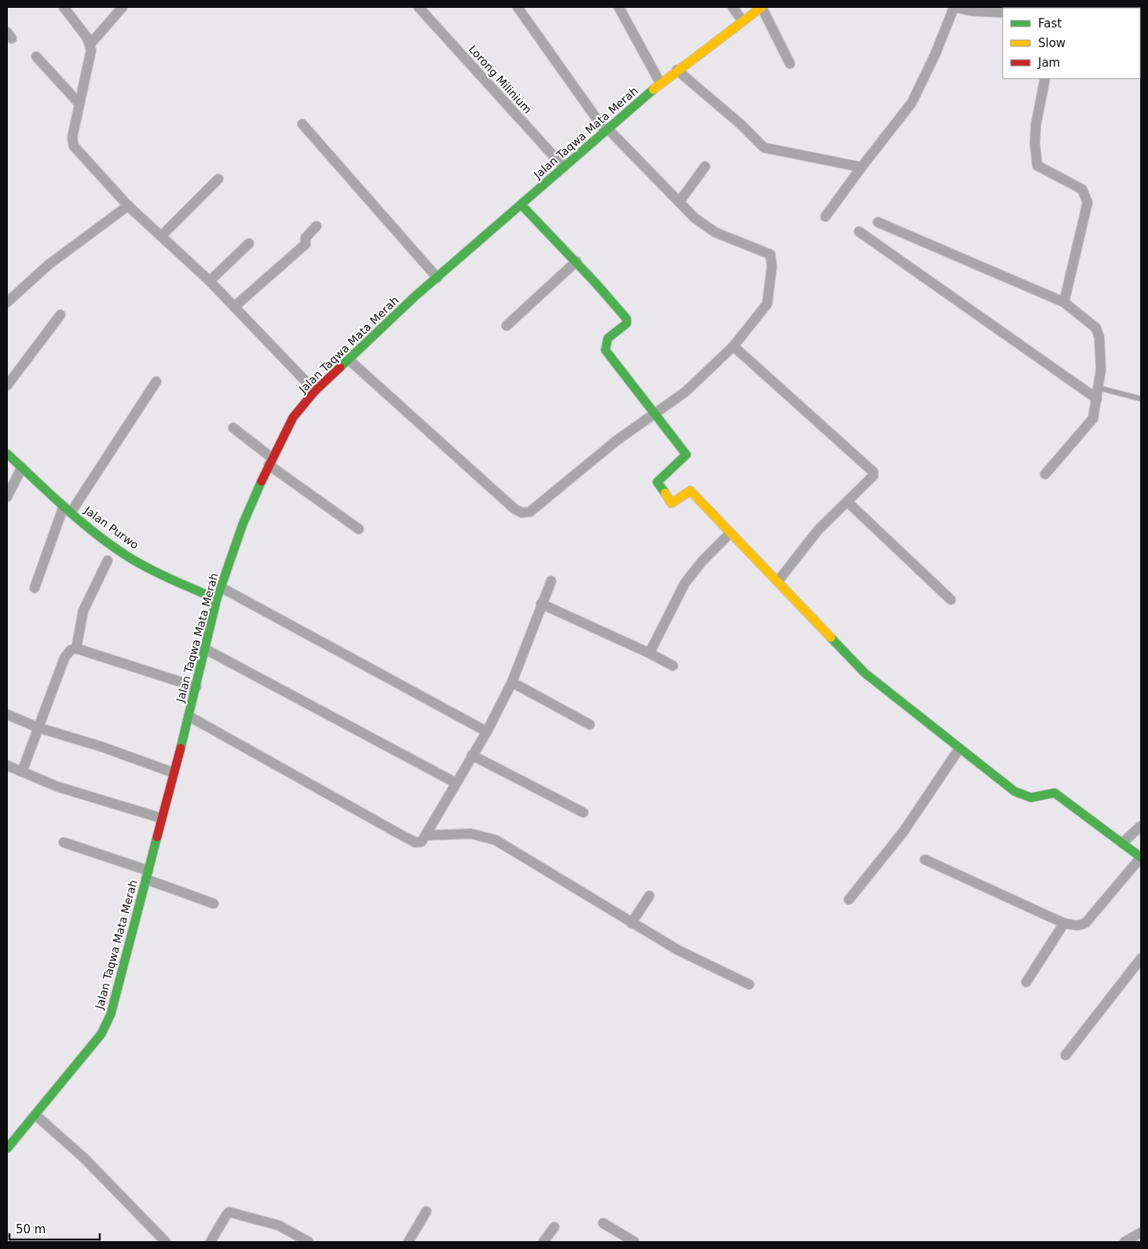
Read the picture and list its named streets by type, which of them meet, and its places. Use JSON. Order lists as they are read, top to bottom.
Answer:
{
  "streets": {
    "street": ["Lorong Milinium", "Jalan Taqwa Mata Merah", "Jalan Purwo"]
  },
  "crossings": [
    ["Lorong Milinium", "Jalan Taqwa Mata Merah"],
    ["Jalan Taqwa Mata Merah", "Jalan Purwo"]
  ],
  "legend": ["Fast", "Slow", "Jam"],
  "scale_bar": "50 m"
}
